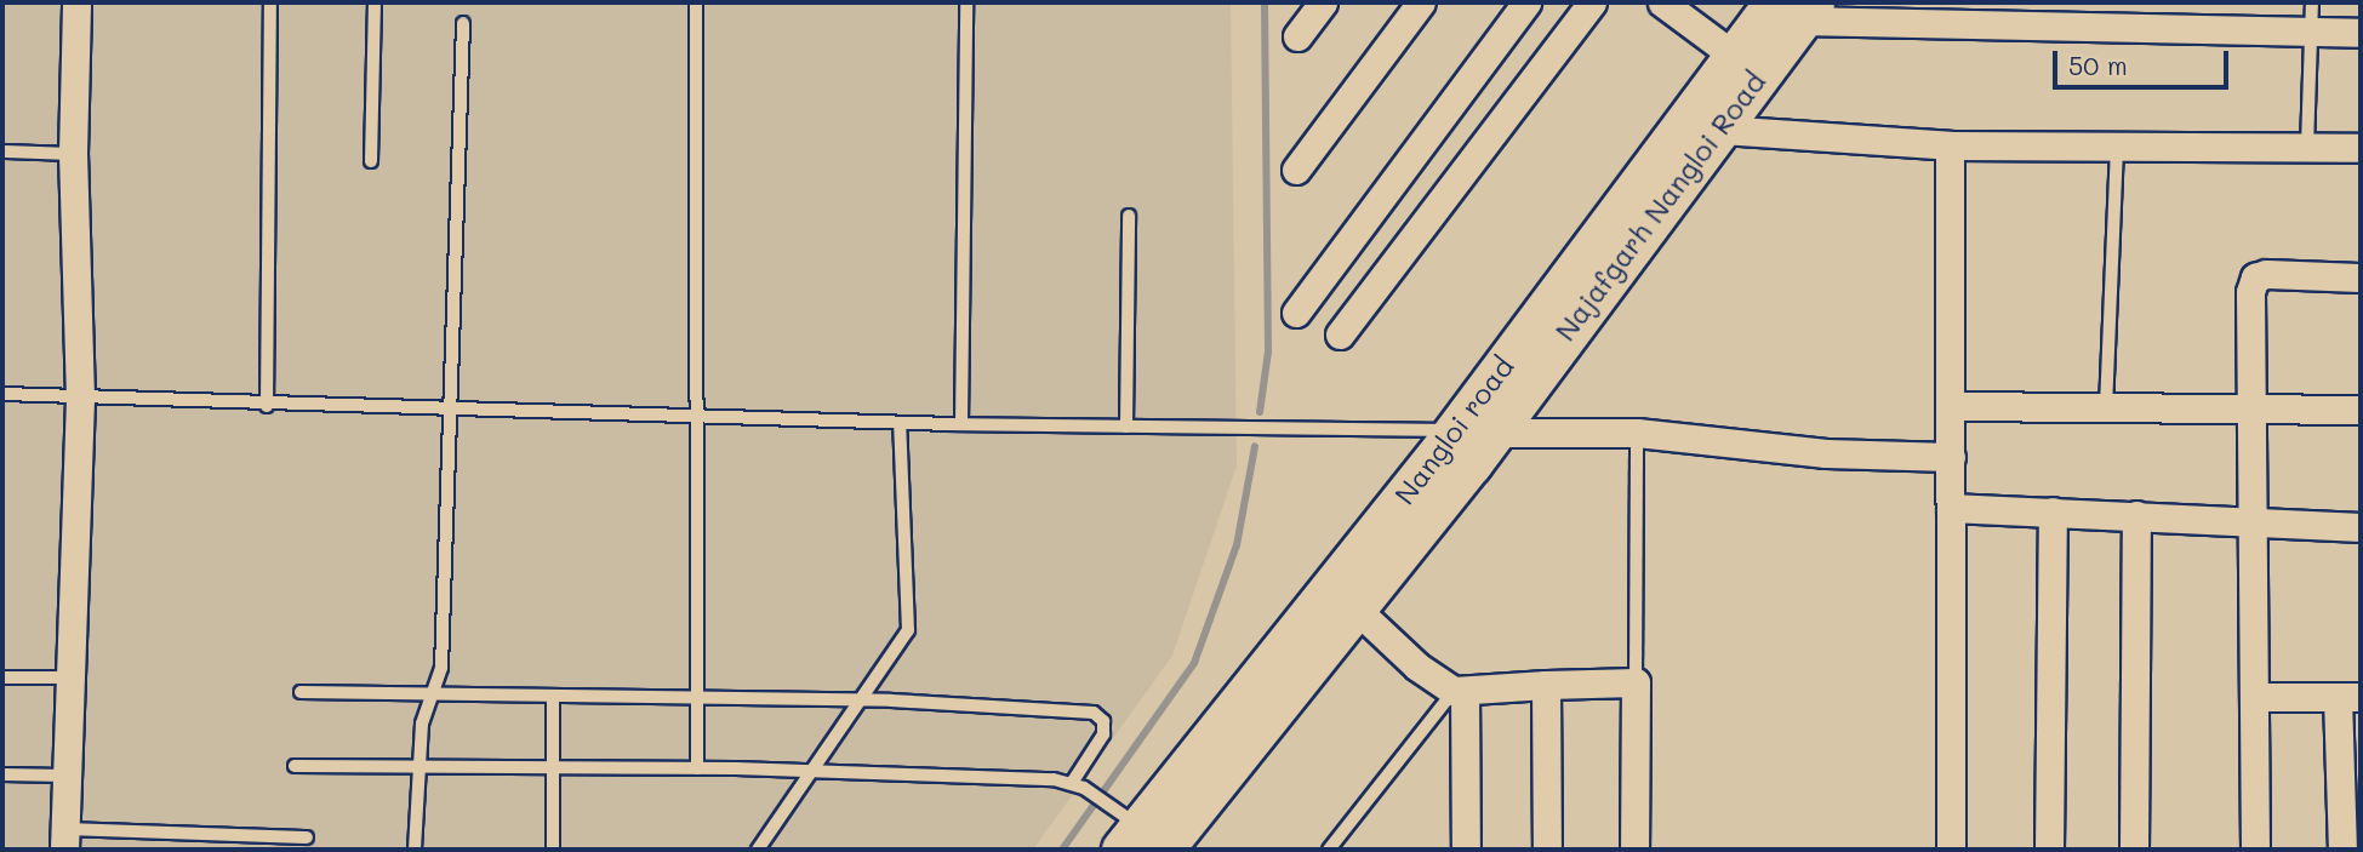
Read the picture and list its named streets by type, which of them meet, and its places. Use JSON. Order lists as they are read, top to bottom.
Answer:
{
  "streets": {
    "main road": ["Najafgarh Nangloi Road", "Nangloi road"]
  },
  "crossings": [
    ["Najafgarh Nangloi Road", "Nangloi road"]
  ],
  "scale_bar": "50 m"
}
